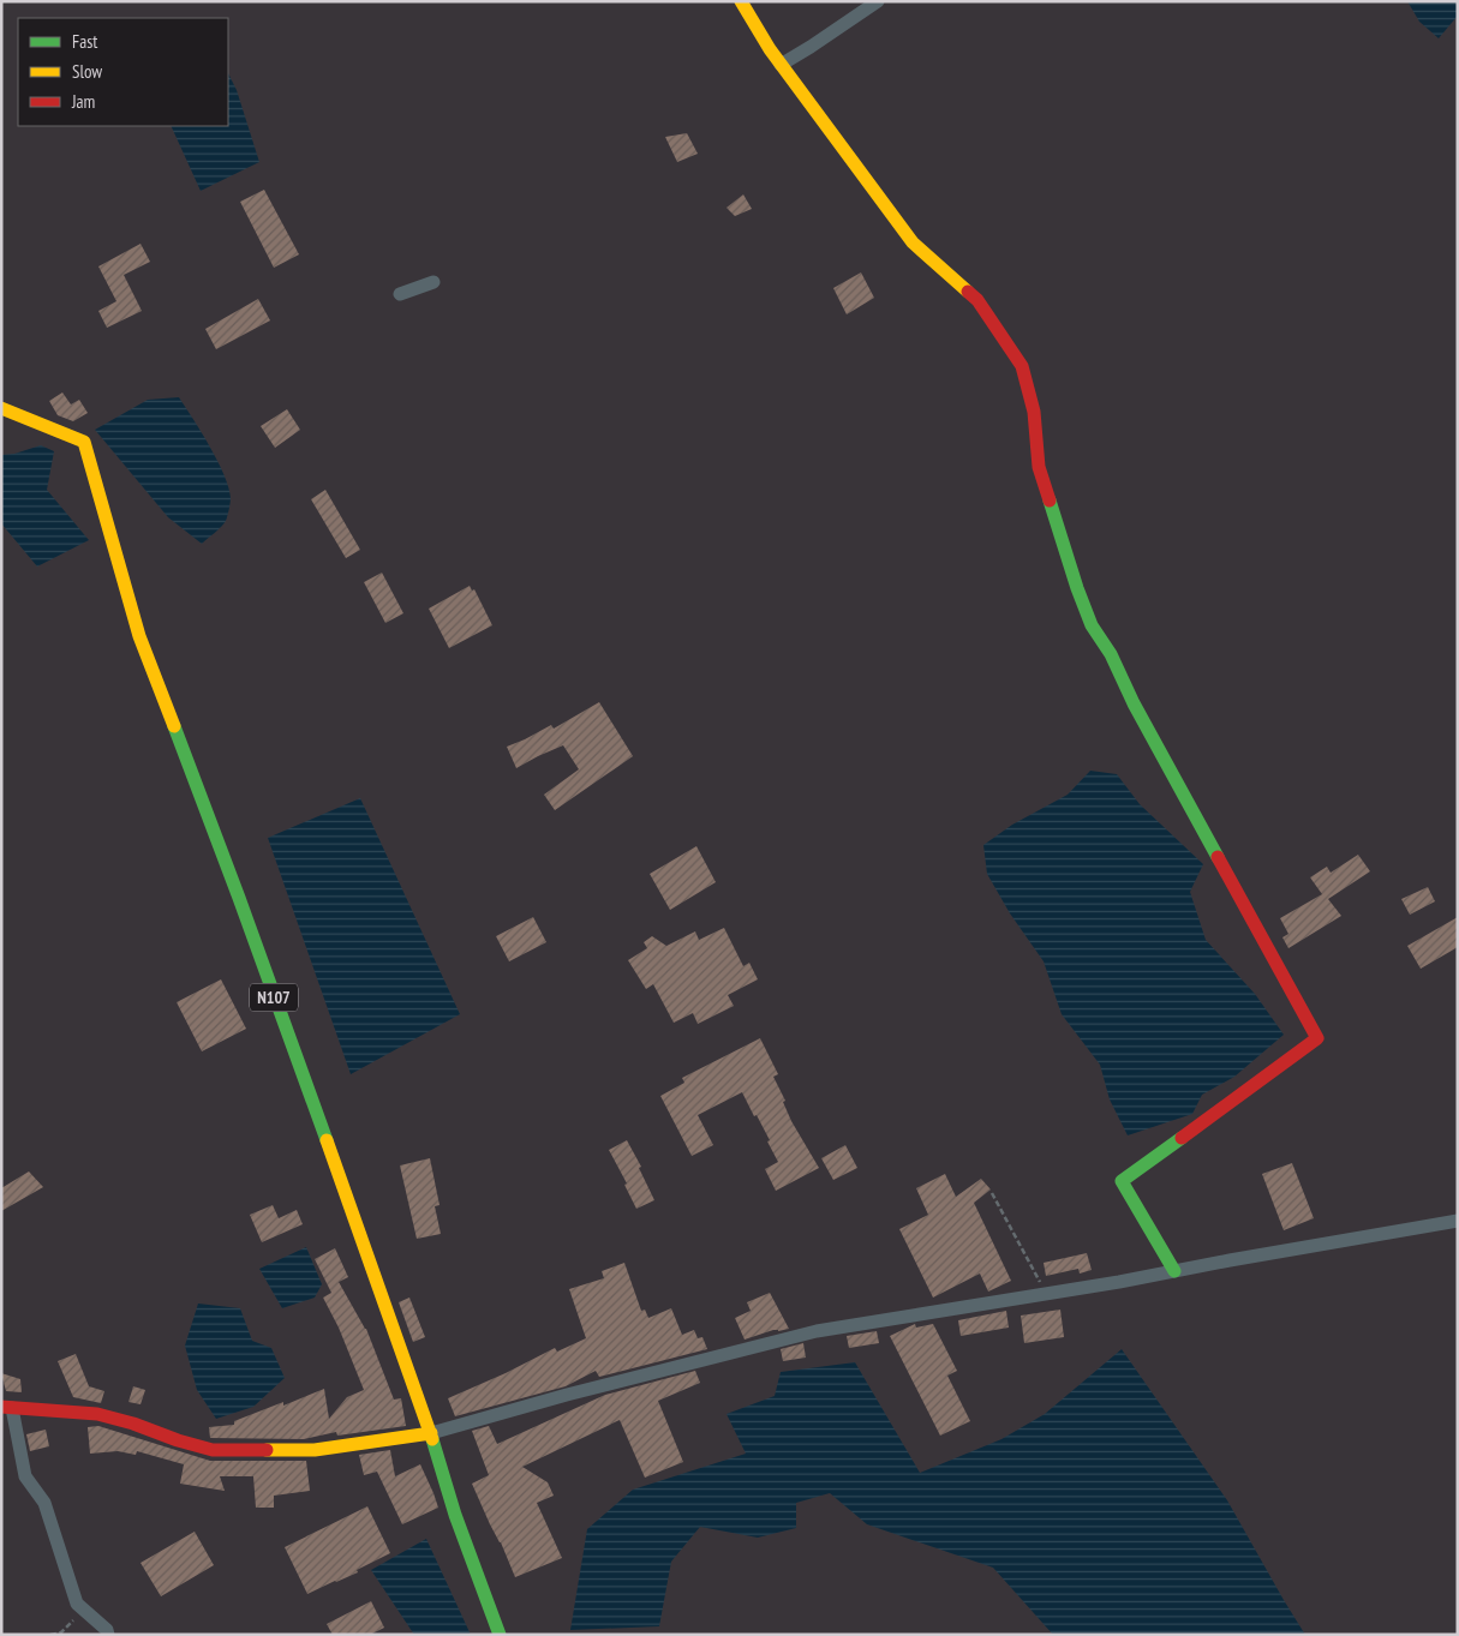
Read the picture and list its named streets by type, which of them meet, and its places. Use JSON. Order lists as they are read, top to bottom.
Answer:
{
  "streets": {
    "main road": ["N107"]
  },
  "legend": ["Fast", "Slow", "Jam"]
}
